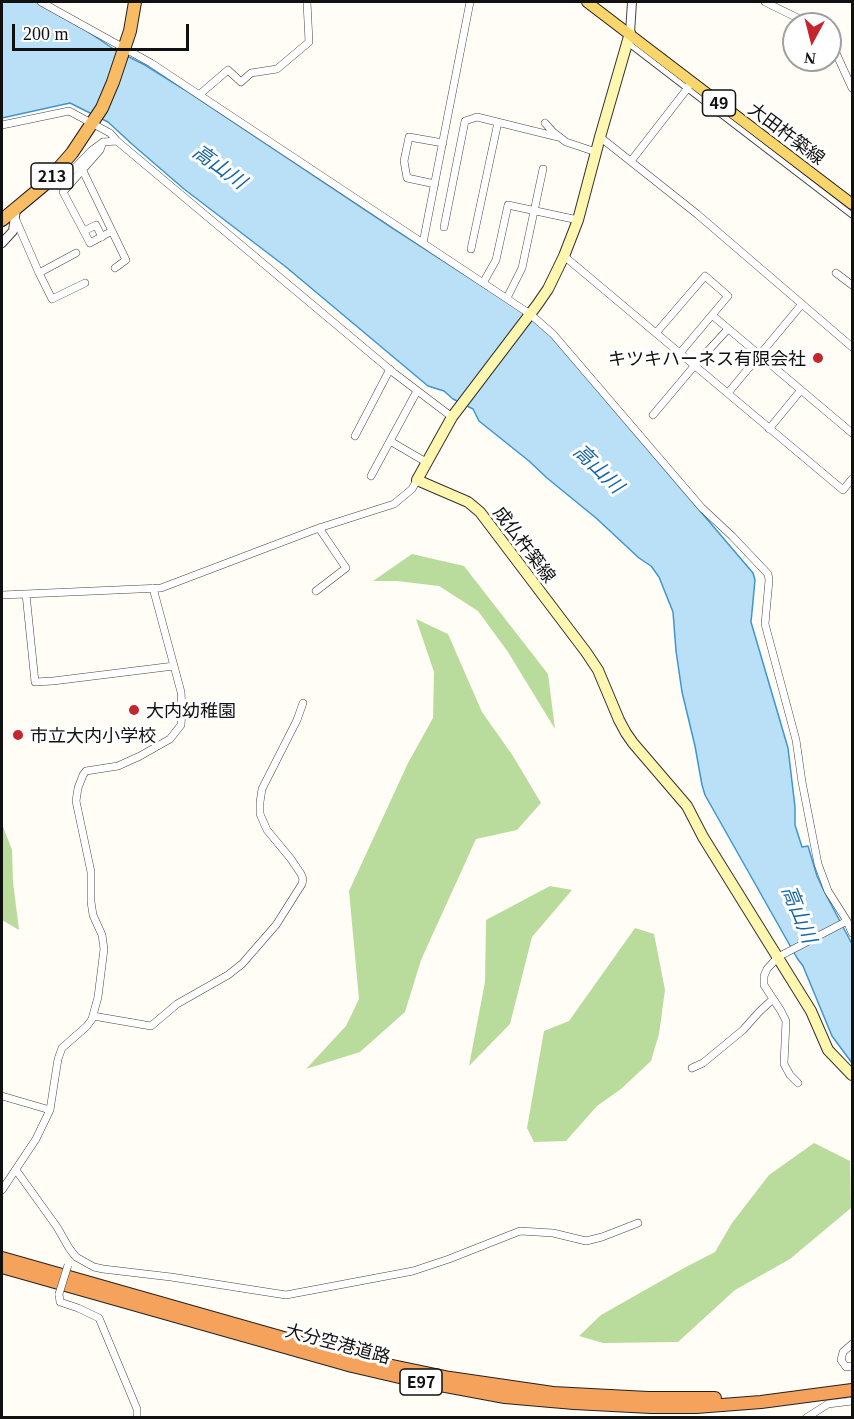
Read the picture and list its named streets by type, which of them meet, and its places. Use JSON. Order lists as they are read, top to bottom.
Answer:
{
  "streets": {
    "highway": ["213", "大分空港道路", "E97"],
    "main road": ["49", "大田杵築線", "成仏杵築線"]
  },
  "water": ["高山川"],
  "places": ["キツキハーネス有限会社", "大内幼稚園", "市立大内小学校"],
  "scale_bar": "200 m",
  "north": "bottom"
}
